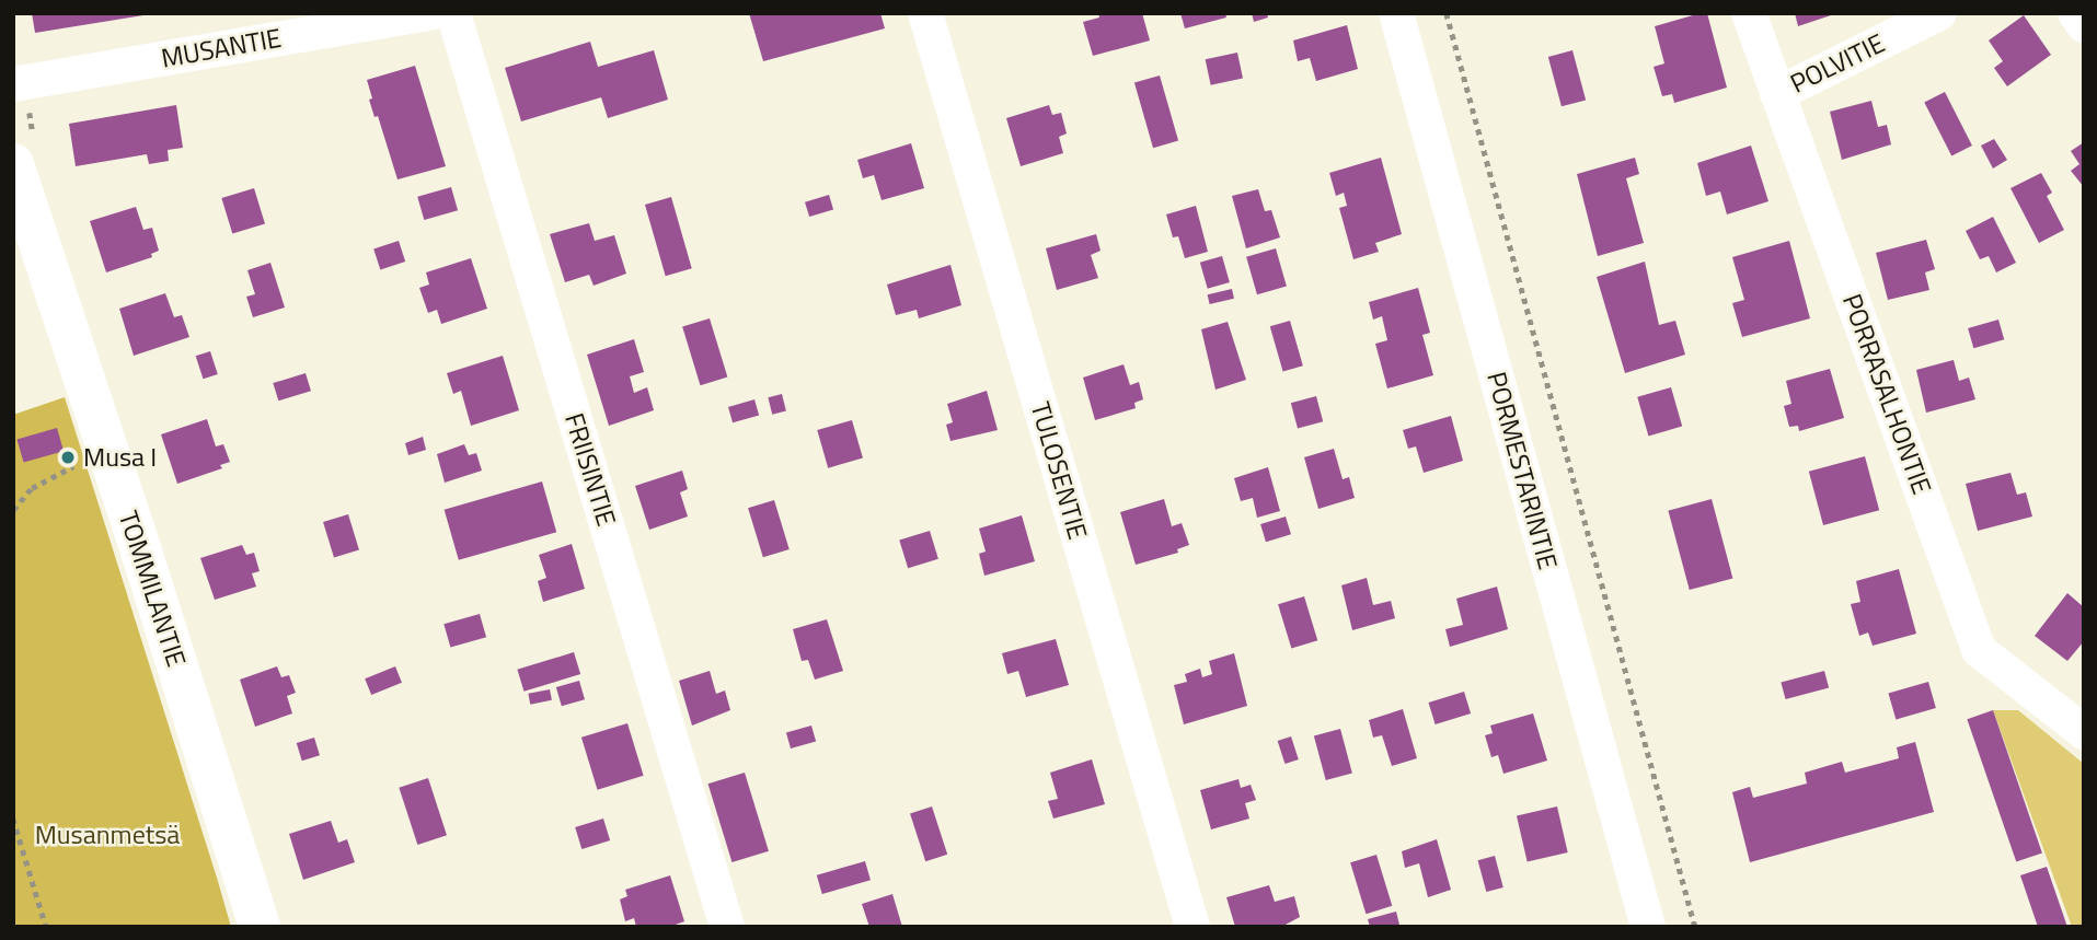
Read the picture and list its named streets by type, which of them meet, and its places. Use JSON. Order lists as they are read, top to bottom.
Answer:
{
  "streets": {
    "main road": ["TOMMILANTIE"],
    "street": [
      "MUSANTIE",
      "POLVITIE",
      "PORRASALHONTIE",
      "FRIISINTIE",
      "TULOSENTIE",
      "PORMESTARINTIE"
    ]
  },
  "crossings": [
    ["POLVITIE", "PORRASALHONTIE"]
  ],
  "parks": ["Musanmetsä"],
  "places": ["Musa I"]
}
